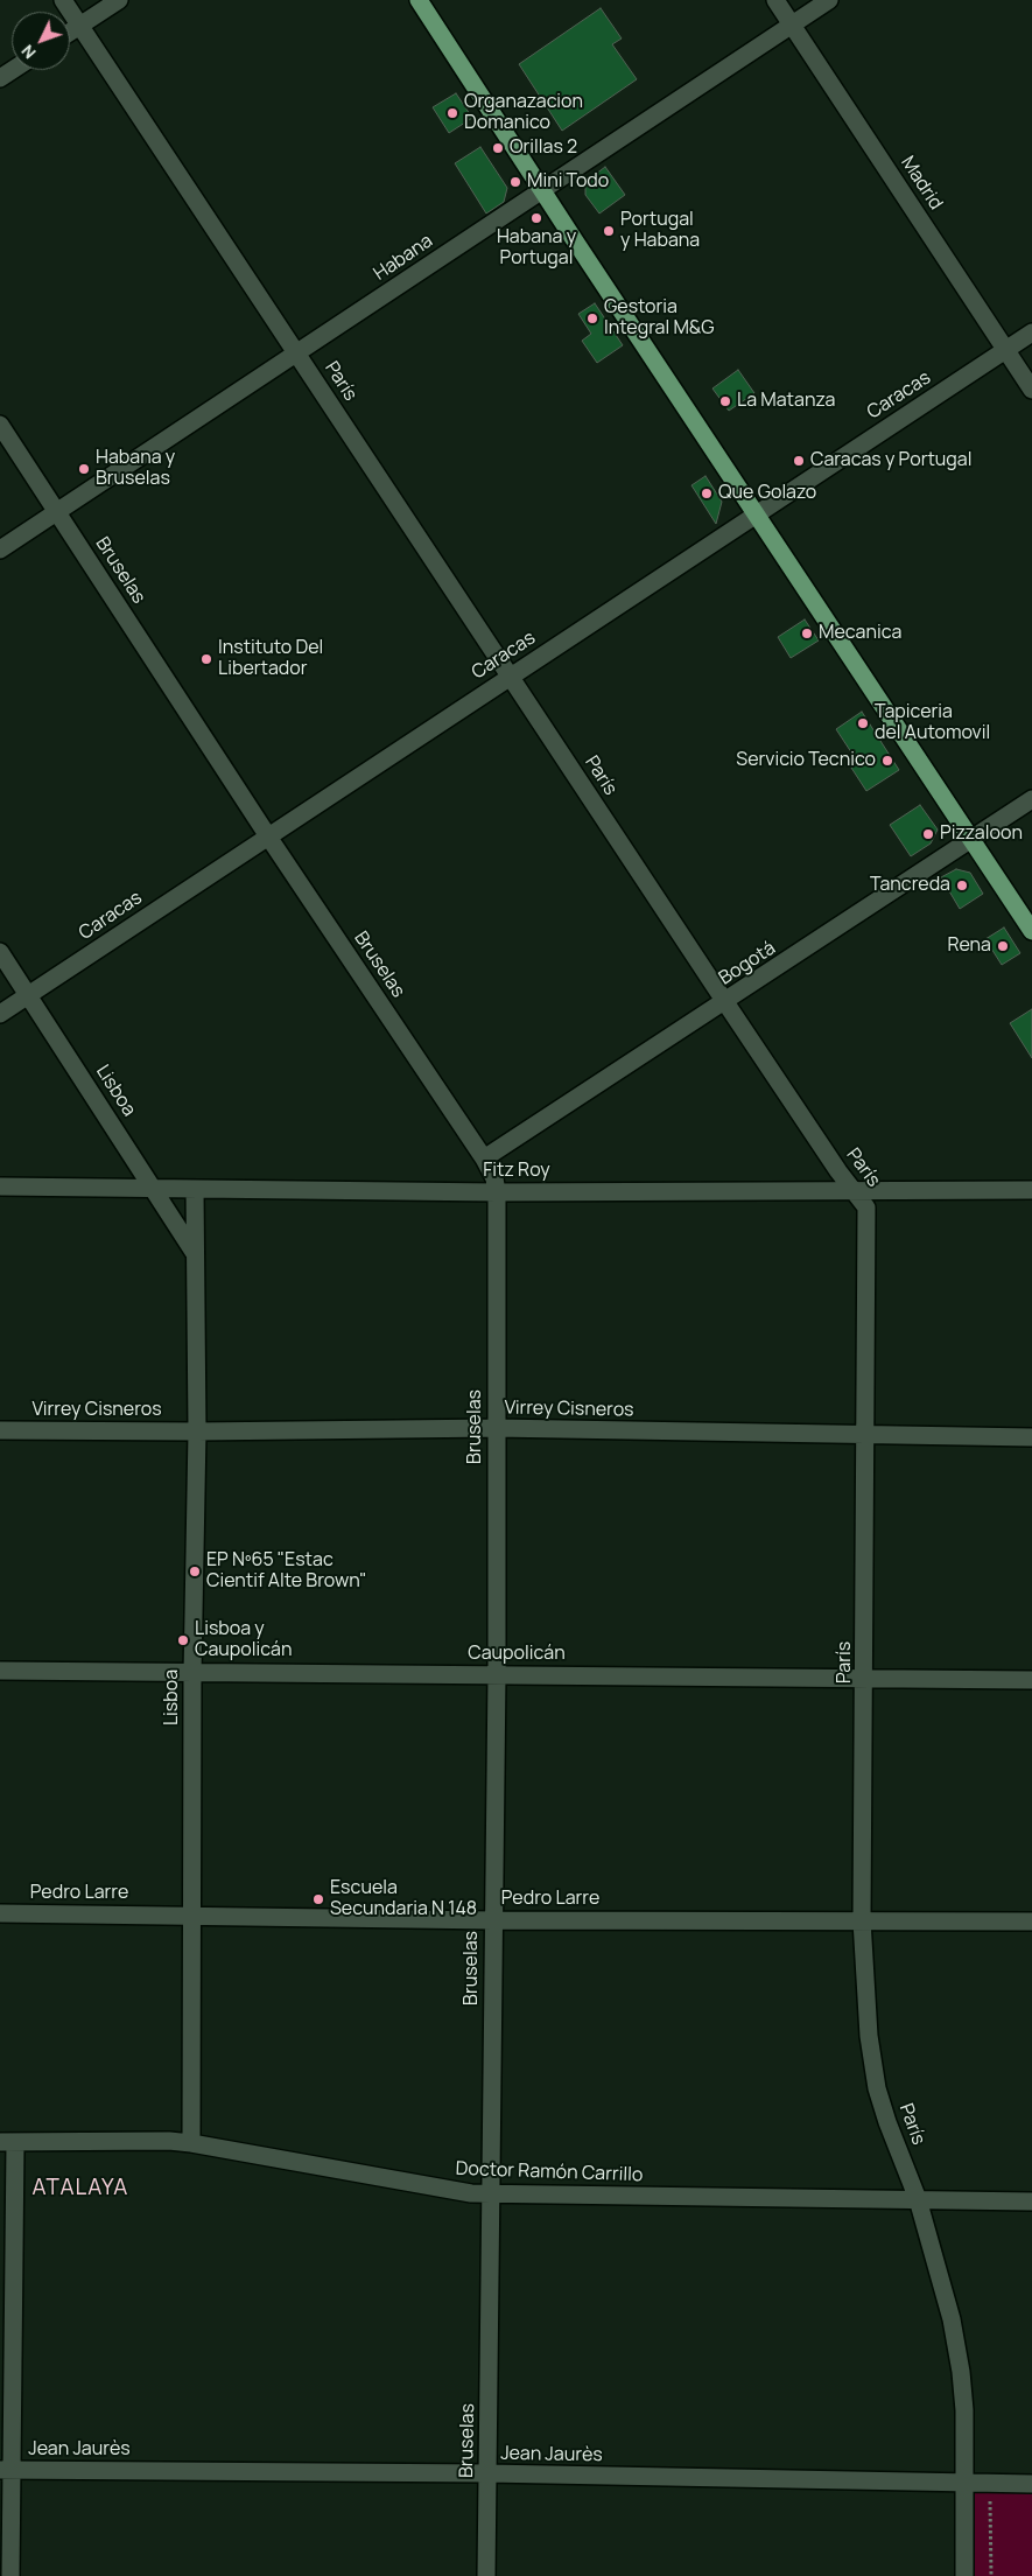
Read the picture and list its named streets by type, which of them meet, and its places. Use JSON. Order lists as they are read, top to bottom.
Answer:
{
  "streets": {
    "street": [
      "Madrid",
      "Habana",
      "París",
      "Caracas",
      "Bruselas",
      "Bogotá",
      "Lisboa",
      "Fitz Roy",
      "Virrey Cisneros",
      "Caupolicán",
      "Pedro Larre",
      "Doctor Ramón Carrillo",
      "Jean Jaurès"
    ]
  },
  "crossings": [
    ["Madrid", "Habana"],
    ["Madrid", "Caracas"],
    ["Habana", "París"],
    ["Habana", "Bruselas"],
    ["París", "Caracas"],
    ["París", "Bogotá"],
    ["París", "Fitz Roy"],
    ["París", "Virrey Cisneros"],
    ["París", "Caupolicán"],
    ["París", "Pedro Larre"],
    ["París", "Doctor Ramón Carrillo"],
    ["París", "Jean Jaurès"],
    ["Caracas", "Bruselas"],
    ["Caracas", "Lisboa"],
    ["Bruselas", "Bogotá"],
    ["Bruselas", "Fitz Roy"],
    ["Bruselas", "Virrey Cisneros"],
    ["Bruselas", "Caupolicán"],
    ["Bruselas", "Pedro Larre"],
    ["Bruselas", "Doctor Ramón Carrillo"],
    ["Bruselas", "Jean Jaurès"],
    ["Lisboa", "Fitz Roy"],
    ["Lisboa", "Virrey Cisneros"],
    ["Lisboa", "Caupolicán"],
    ["Lisboa", "Pedro Larre"],
    ["Lisboa", "Doctor Ramón Carrillo"]
  ],
  "districts": ["ATALAYA"],
  "places": [
    "Organazacion Domanico",
    "Orillas 2",
    "Mini Todo",
    "Habana y Portugal",
    "Portugal y Habana",
    "Gestoria Integral M&G",
    "La Matanza",
    "Caracas y Portugal",
    "Habana y Bruselas",
    "Que Golazo",
    "Mecanica",
    "Instituto Del Libertador",
    "Tapiceria del Automovil",
    "Servicio Tecnico",
    "Pizzaloon",
    "Tancreda",
    "Rena",
    "EP Nº65 \"Estac Cientif Alte Brown\"",
    "Lisboa y Caupolicán",
    "Escuela Secundaria N 148"
  ],
  "north": "bottom left"
}
